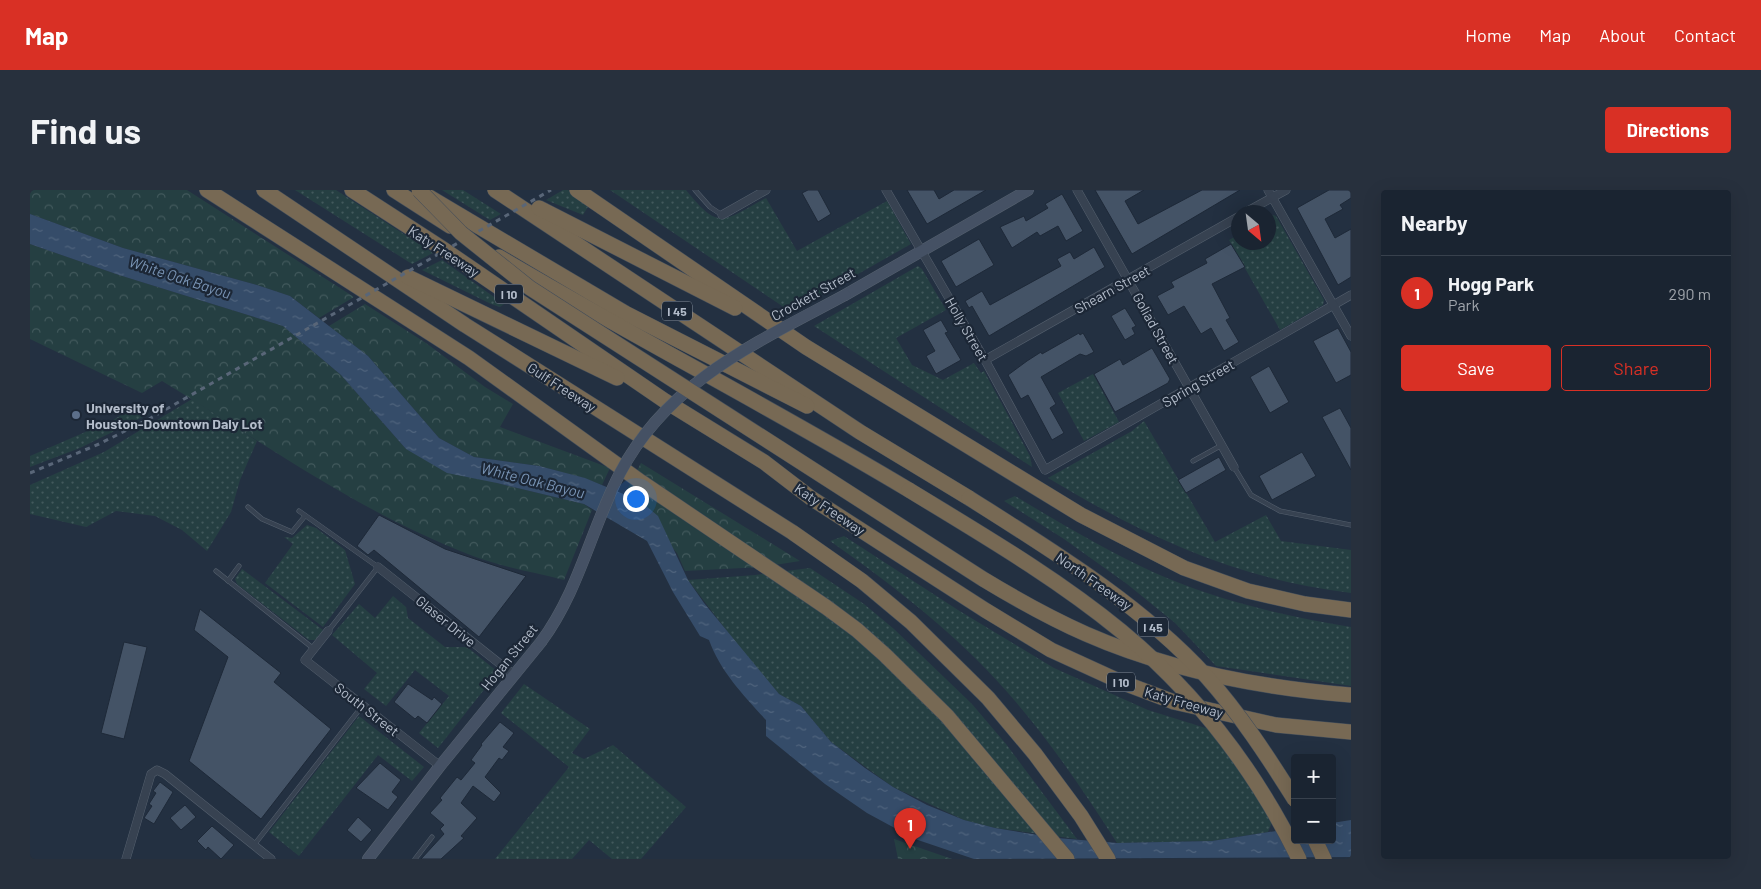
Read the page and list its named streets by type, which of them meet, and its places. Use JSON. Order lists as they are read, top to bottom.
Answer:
{
  "streets": {
    "highway": [
      "Katy Freeway",
      "I 10",
      "I 45",
      "Gulf Freeway",
      "North Freeway"
    ],
    "main road": ["Crockett Street", "Hogan Street"],
    "street": [
      "Shearn Street",
      "Goliad Street",
      "Holly Street",
      "Spring Street",
      "Glaser Drive",
      "South Street"
    ]
  },
  "crossings": [
    ["Shearn Street", "Goliad Street"],
    ["Shearn Street", "Holly Street"],
    ["Crockett Street", "Holly Street"],
    ["Crockett Street", "Hogan Street"],
    ["I 45", "North Freeway"],
    ["Goliad Street", "Spring Street"],
    ["Holly Street", "Spring Street"],
    ["Glaser Drive", "Hogan Street"],
    ["Hogan Street", "South Street"]
  ],
  "water": ["White Oak Bayou"],
  "places": ["University of Houston-Downtown Daly Lot"],
  "north": "bottom right",
  "page": {
    "header": "Map",
    "nav": [
      "Home",
      "Map",
      "About",
      "Contact"
    ],
    "buttons": [
      "Directions",
      ["Save", "Share"]
    ],
    "title": "Find us",
    "heading": "Nearby",
    "list": [
      {
        "mark": "1",
        "name": "Hogg Park",
        "note": "Park",
        "value": "290 m"
      }
    ],
    "map_buttons": ["+", "−"],
    "pins": "1"
  }
}
